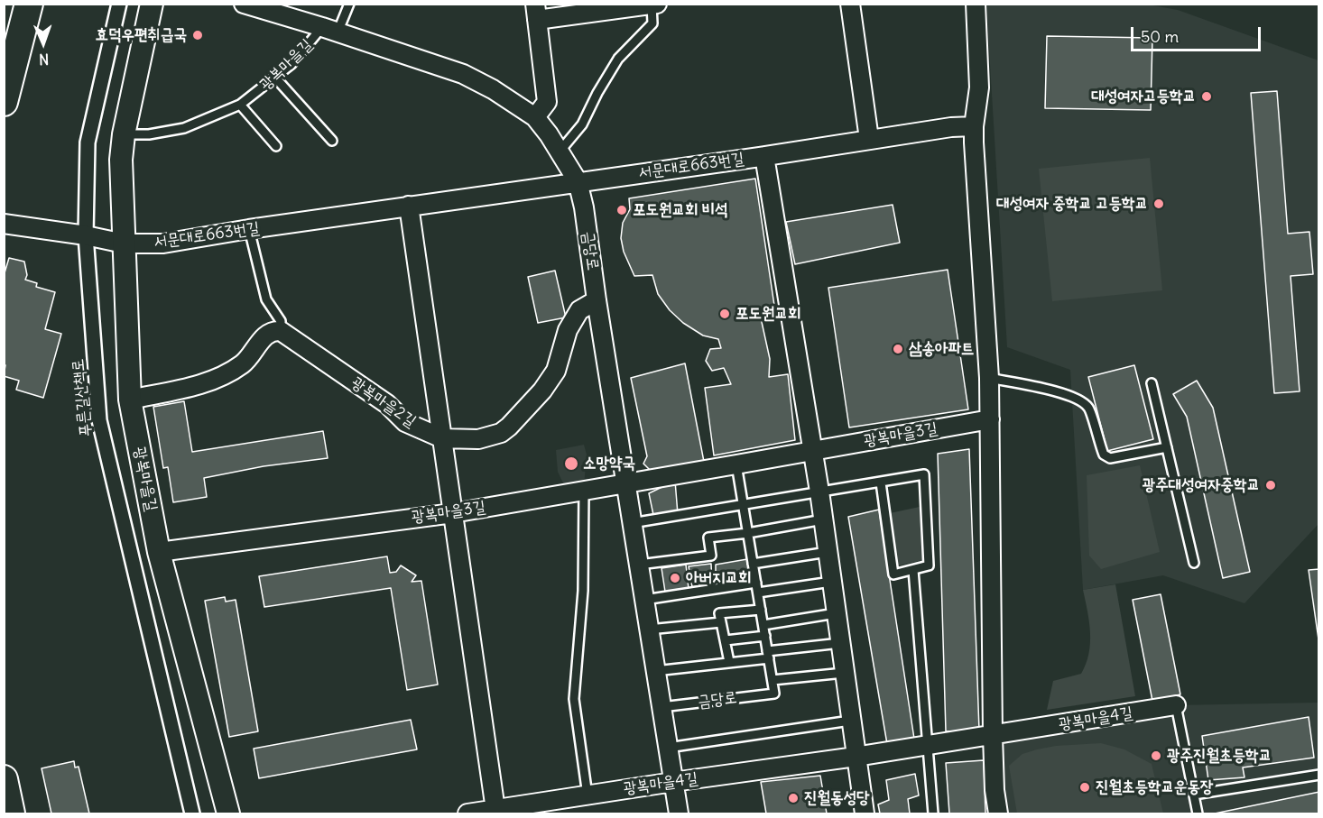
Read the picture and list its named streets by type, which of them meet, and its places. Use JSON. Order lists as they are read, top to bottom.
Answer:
{
  "streets": {
    "street": [
      "광복마을길",
      "서문대로663번길",
      "금당로",
      "푸른길산책로",
      "광복마을2길",
      "광복마을3길",
      "광복마을4길"
    ]
  },
  "crossings": [
    ["광복마을길", "서문대로663번길"],
    ["광복마을길", "금당로"],
    ["광복마을길", "광복마을3길"],
    ["서문대로663번길", "금당로"],
    ["서문대로663번길", "푸른길산책로"],
    ["금당로", "광복마을2길"],
    ["금당로", "광복마을3길"],
    ["금당로", "광복마을4길"]
  ],
  "places": [
    "효덕우편취급국",
    "대성여자고등학교",
    "대성여자 중학교 고등학교",
    "포도원교회 비석",
    "포도원교회",
    "삼송아파트",
    "소망약국",
    "광주대성여자중학교",
    "아버지교회",
    "광주진월초등학교",
    "진월초등학교운동장",
    "진월동성당"
  ],
  "scale_bar": "50 m",
  "north": "bottom"
}
